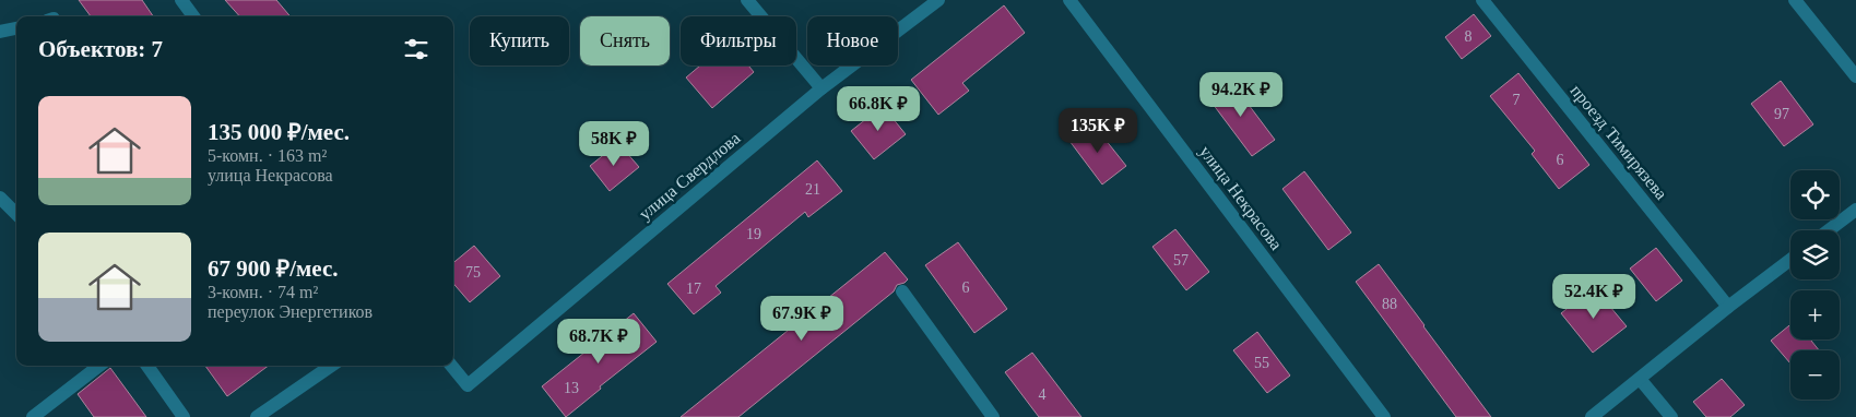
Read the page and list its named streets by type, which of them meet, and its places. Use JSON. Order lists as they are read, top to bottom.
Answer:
{
  "streets": {
    "street": ["проезд Тимирязева", "улица Свердлова", "улица Некрасова"]
  },
  "house_numbers": [
    "8",
    "7",
    "97",
    "6",
    "21",
    "19",
    "57",
    "75",
    "6",
    "17",
    "88",
    "55",
    "13",
    "4"
  ],
  "page": {
    "chip": [
      "Купить",
      "Снять",
      "Фильтры",
      "Новое"
    ],
    "heading": "Объектов: 7",
    "price": [
      "94.2K ₽",
      "66.8K ₽",
      "135K ₽",
      "58K ₽",
      "52.4K ₽",
      "67.9K ₽",
      "68.7K ₽"
    ],
    "list": [
      {
        "name": "135 000 ₽/мес.",
        "note": "5-комн. · 163 m² · улица Некрасова"
      },
      {
        "name": "67 900 ₽/мес.",
        "note": "3-комн. · 74 m² · переулок Энергетиков"
      }
    ],
    "map_buttons": ["+", "−"]
  }
}
